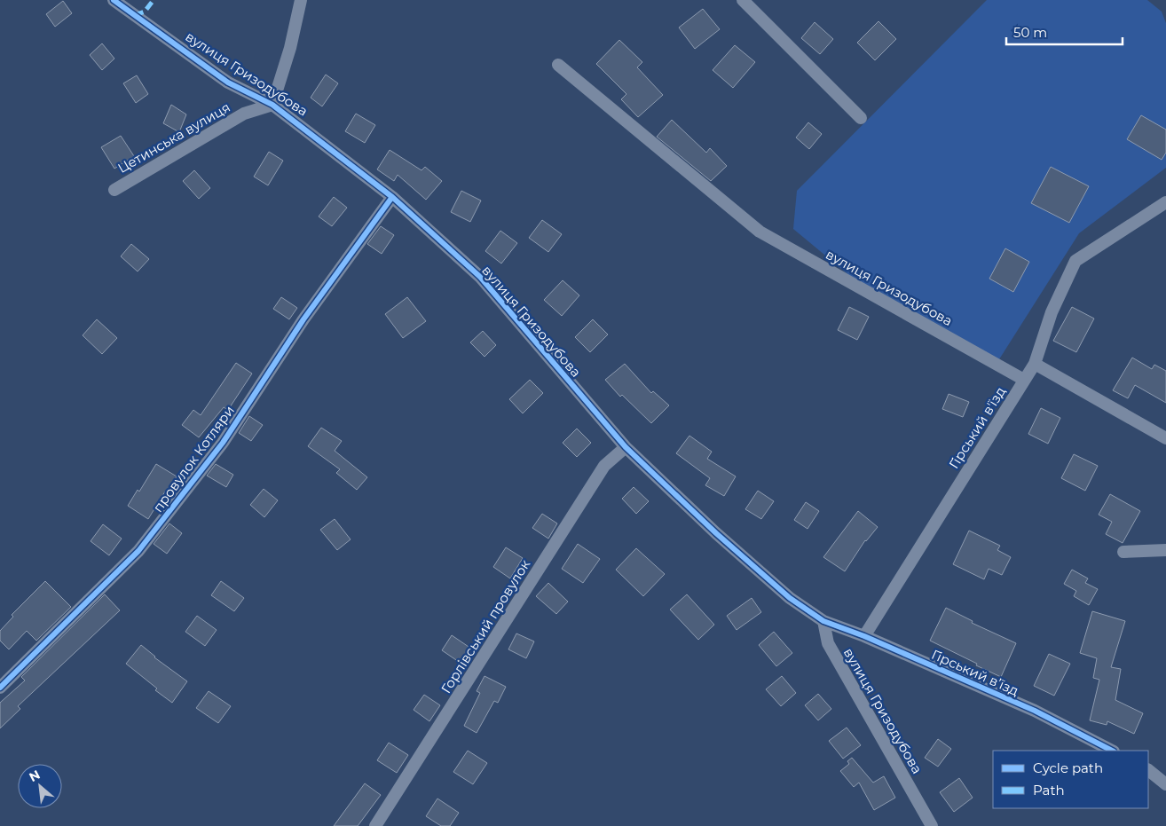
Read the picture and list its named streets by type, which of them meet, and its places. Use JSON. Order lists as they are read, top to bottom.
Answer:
{
  "streets": {
    "street": [
      "вулиця Гризодубова",
      "Цетинська вулиця",
      "Гірський в'їзд",
      "провулок Котляри",
      "Горлівський провулок",
      "Гірський в’їзд"
    ]
  },
  "crossings": [
    ["вулиця Гризодубова", "Цетинська вулиця"],
    ["вулиця Гризодубова", "Гірський в'їзд"],
    ["вулиця Гризодубова", "провулок Котляри"],
    ["вулиця Гризодубова", "Горлівський провулок"],
    ["вулиця Гризодубова", "Гірський в’їзд"],
    ["Гірський в'їзд", "Гірський в’їзд"]
  ],
  "legend": ["Cycle path", "Path"],
  "scale_bar": "50 m",
  "north": "top left"
}
